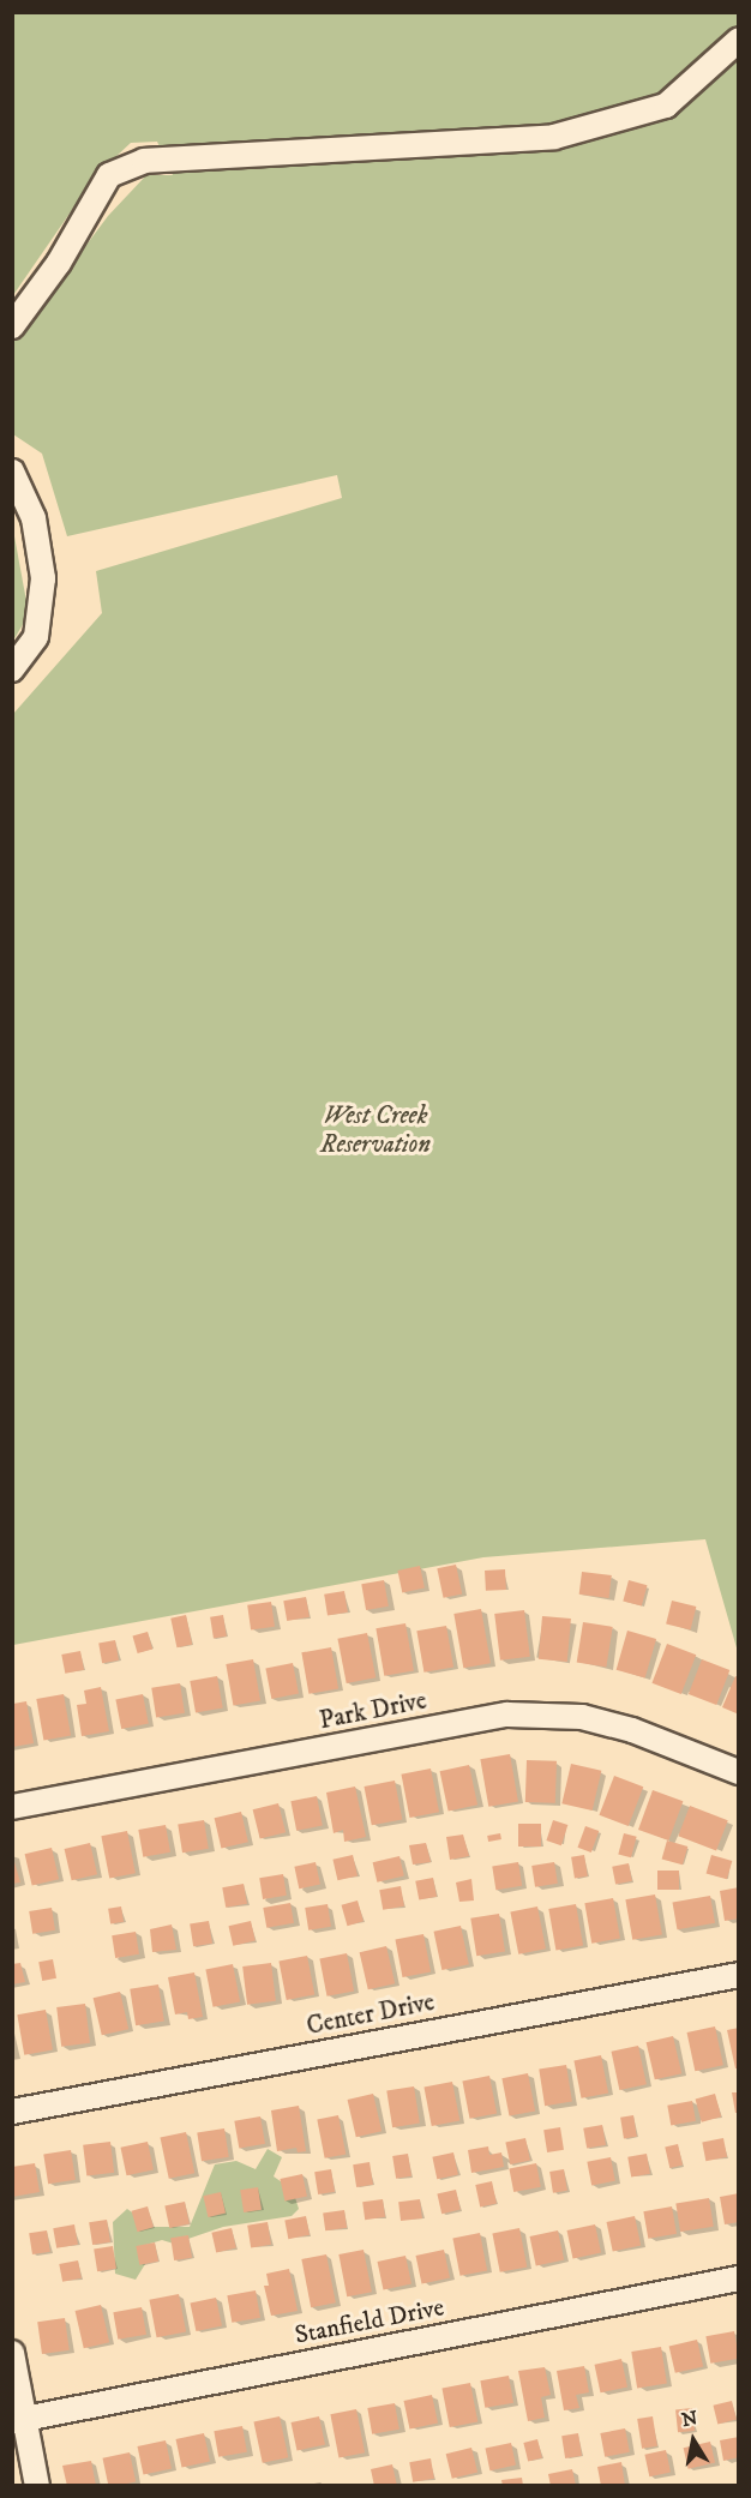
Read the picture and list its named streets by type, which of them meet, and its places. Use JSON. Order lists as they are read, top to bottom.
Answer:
{
  "streets": {
    "street": ["Park Drive", "Center Drive", "Stanfield Drive"]
  },
  "parks": ["West Creek Reservation"],
  "north": "top"
}
